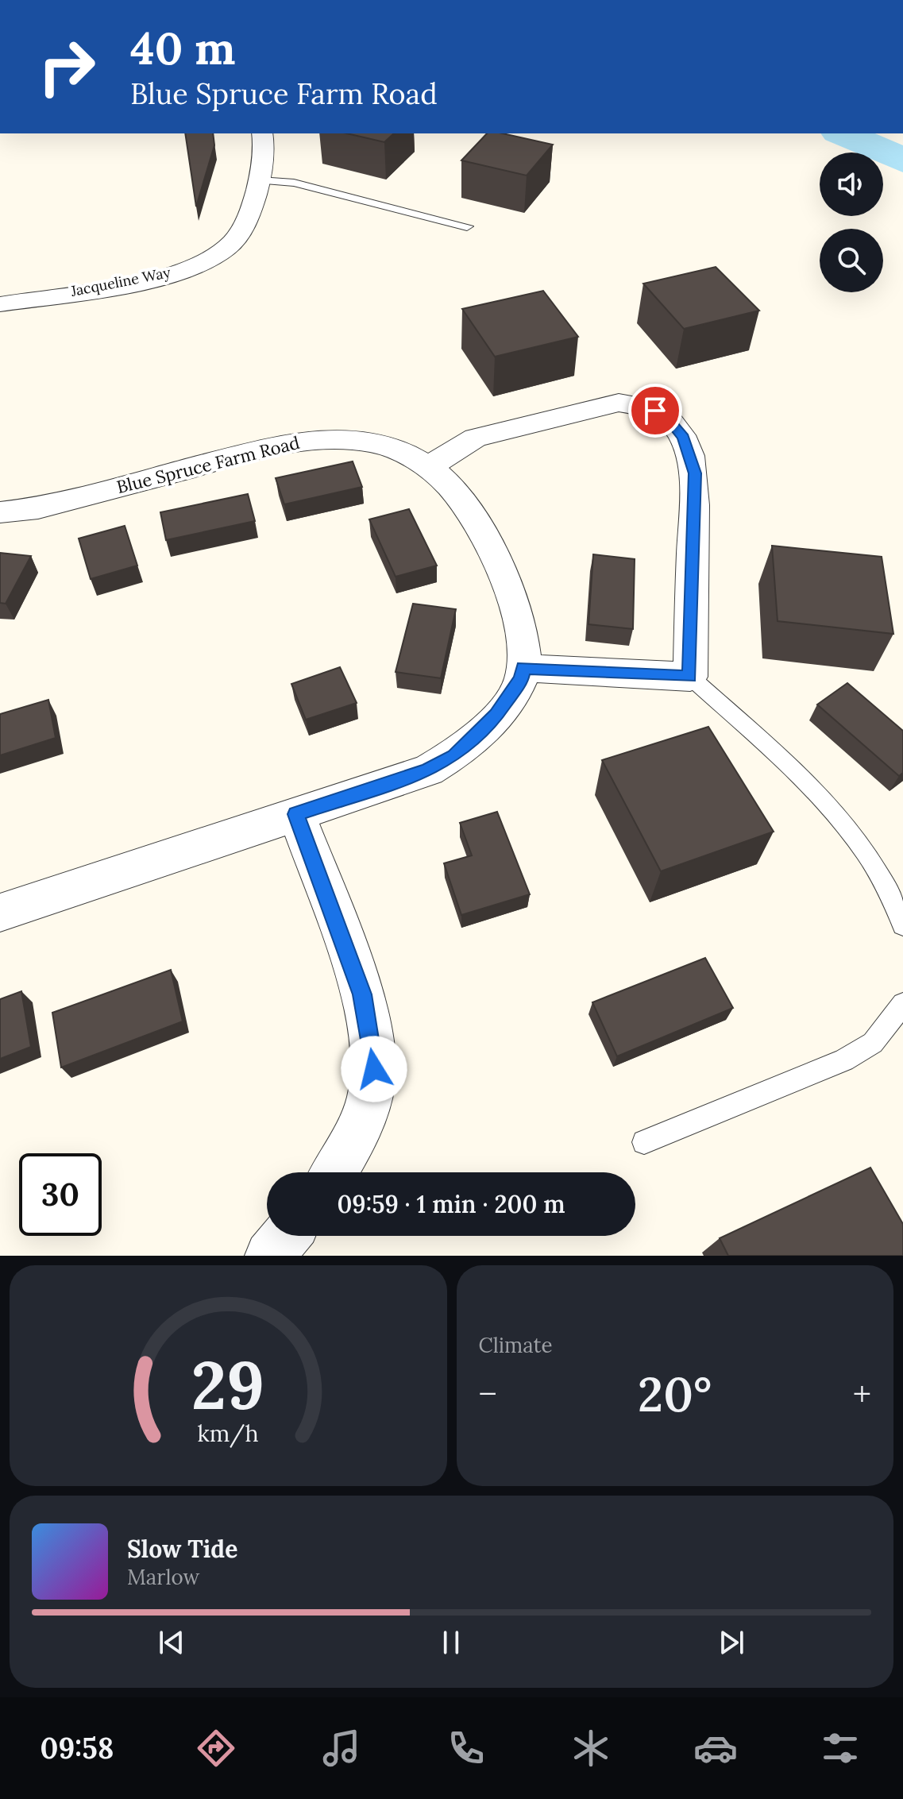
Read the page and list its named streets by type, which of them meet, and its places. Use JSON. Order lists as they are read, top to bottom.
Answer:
{
  "streets": {
    "street": ["Jacqueline Way", "Blue Spruce Farm Road"]
  },
  "page": {
    "turn": ["40 m", "Blue Spruce Farm Road"],
    "limit": "30",
    "trip": "09:59 · 1 min · 200 m",
    "tile": "Climate",
    "heat": ["−", "20°", "+"],
    "song": ["Slow Tide", "Marlow"],
    "tabs": "09:58",
    "gauge": ["29", "km/h"]
  }
}
